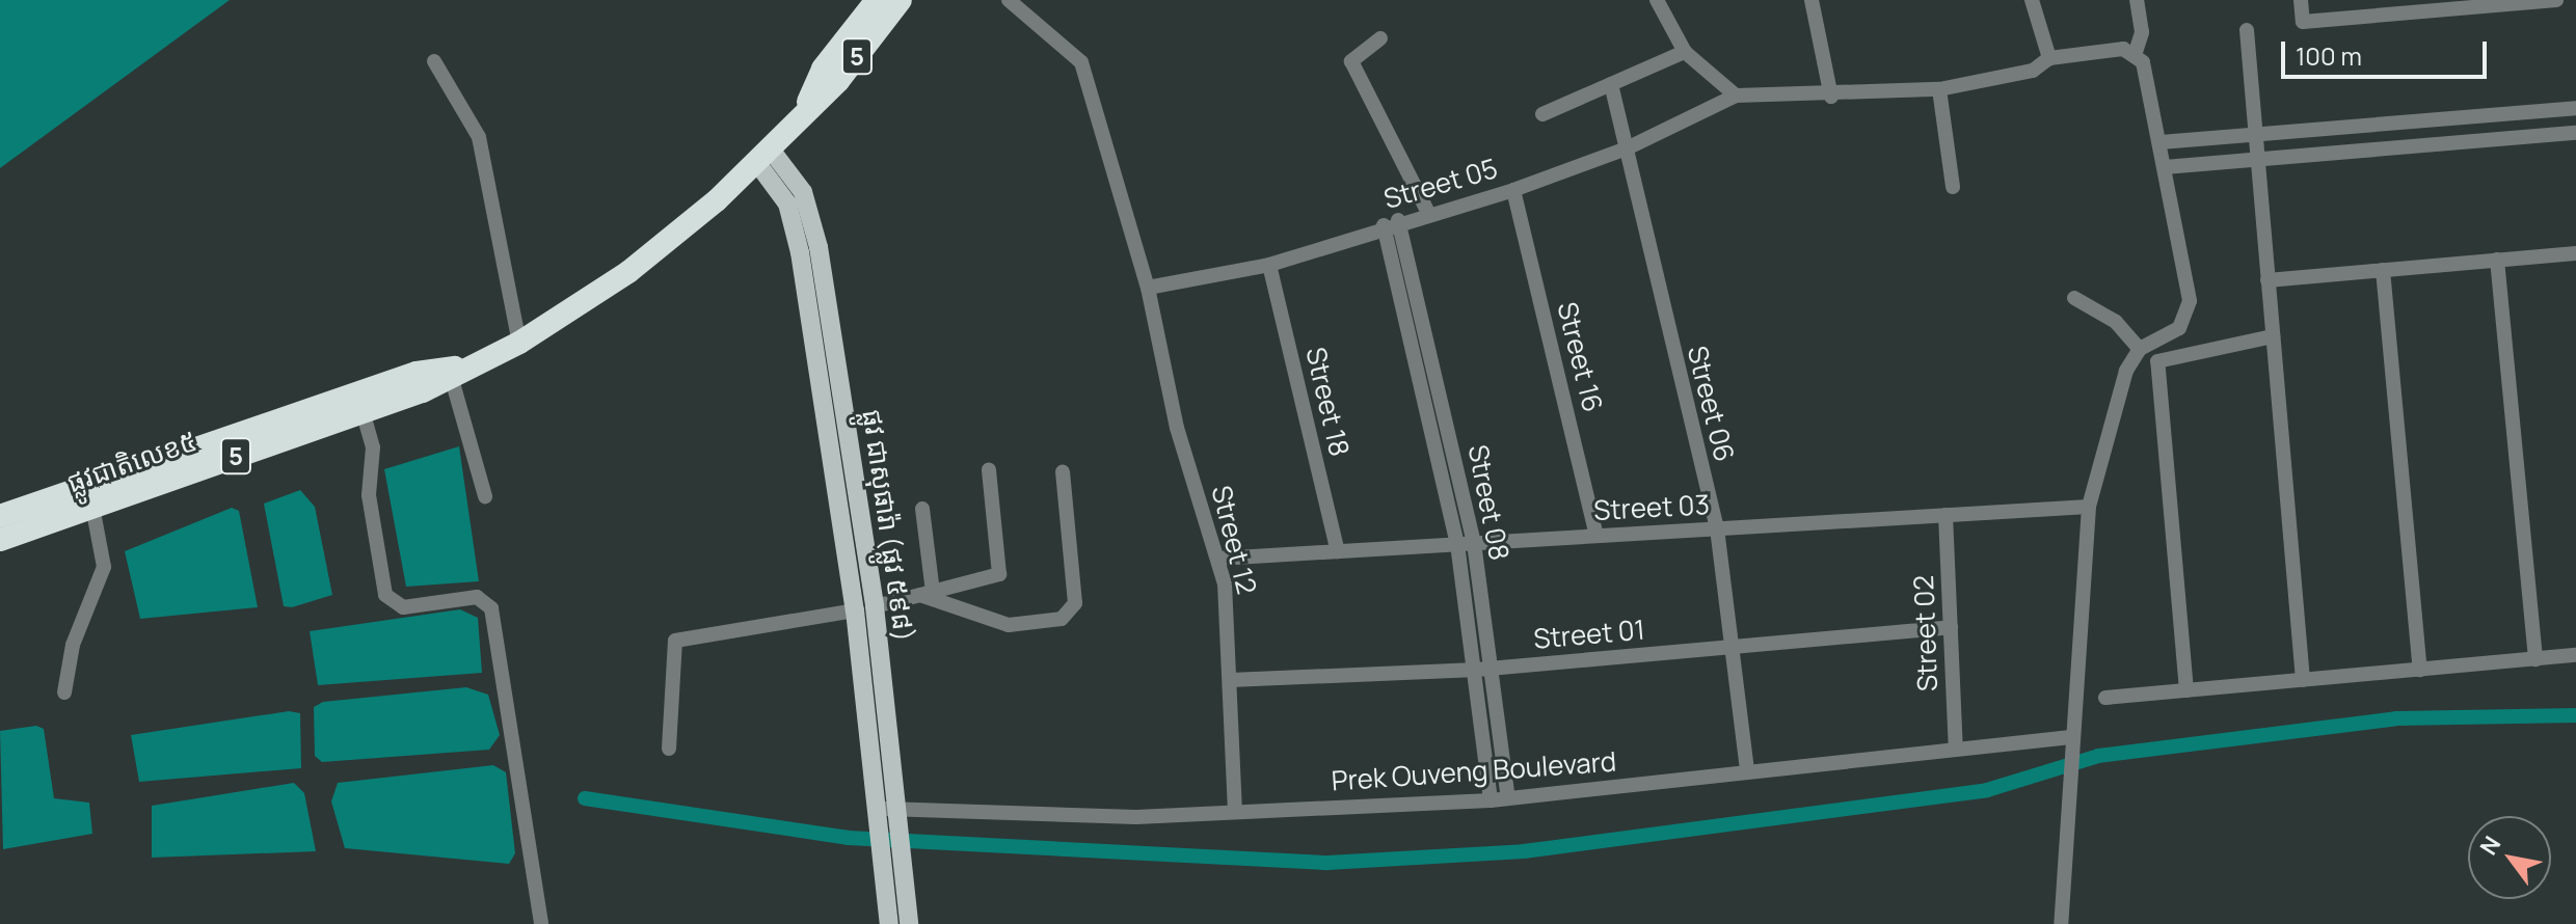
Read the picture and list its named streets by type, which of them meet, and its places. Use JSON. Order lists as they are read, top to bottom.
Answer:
{
  "streets": {
    "highway": ["5", "ផ្លូវជាតិលេខ៥"],
    "main road": ["ផ្លូវ ជាសុផារ៉ា (ផ្លូវ ៥៩៨)"],
    "street": [
      "Street 05",
      "Street 16",
      "Street 18",
      "Street 06",
      "Street 08",
      "Street 03",
      "Street 12",
      "Street 02",
      "Street 01",
      "Prek Ouveng Boulevard"
    ]
  },
  "crossings": [
    ["Street 05", "Street 16"],
    ["Street 05", "Street 18"],
    ["Street 05", "Street 06"],
    ["Street 05", "Street 12"],
    ["Street 16", "Street 03"],
    ["Street 18", "Street 03"],
    ["Street 06", "Street 03"],
    ["Street 06", "Street 01"],
    ["Street 06", "Prek Ouveng Boulevard"],
    ["ផ្លូវជាតិលេខ៥", "ផ្លូវ ជាសុផារ៉ា (ផ្លូវ ៥៩៨)"],
    ["Street 08", "Street 03"],
    ["Street 08", "Street 01"],
    ["Street 08", "Prek Ouveng Boulevard"],
    ["Street 03", "Street 12"],
    ["Street 03", "Street 02"],
    ["ផ្លូវ ជាសុផារ៉ា (ផ្លូវ ៥៩៨)", "Prek Ouveng Boulevard"],
    ["Street 12", "Street 01"],
    ["Street 12", "Prek Ouveng Boulevard"],
    ["Street 02", "Street 01"],
    ["Street 02", "Prek Ouveng Boulevard"]
  ],
  "scale_bar": "100 m",
  "north": "top left"
}
